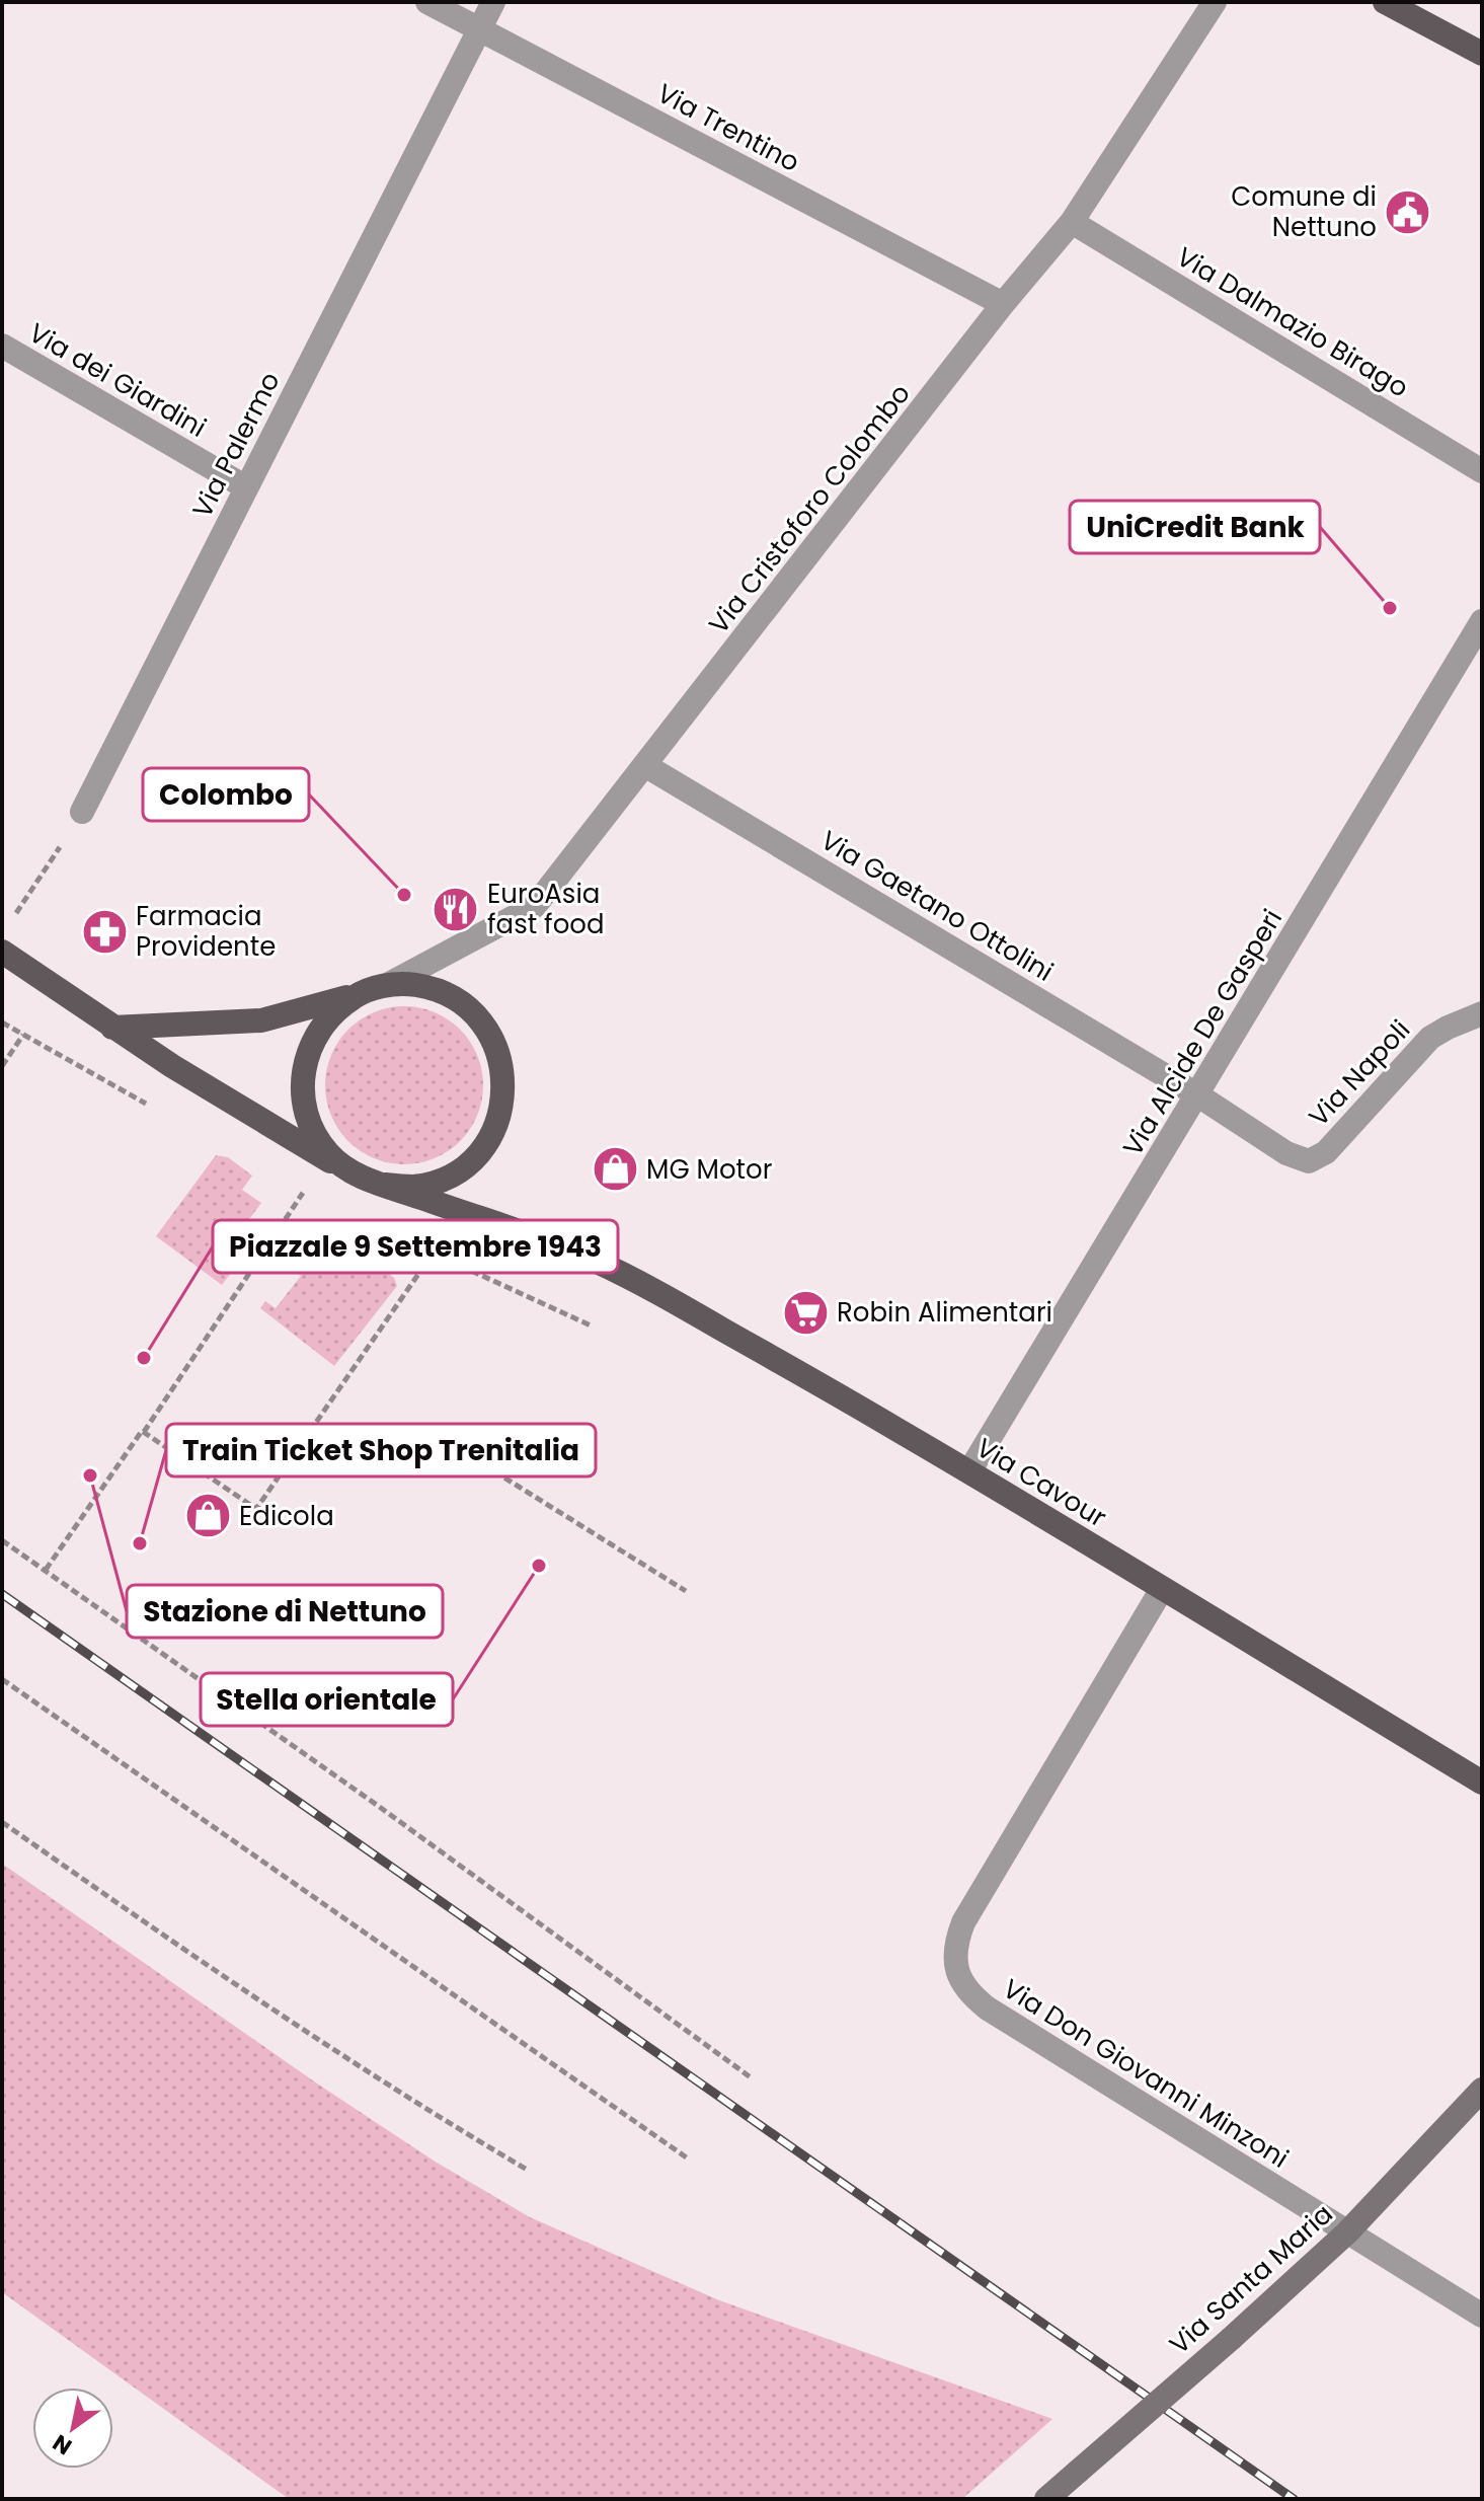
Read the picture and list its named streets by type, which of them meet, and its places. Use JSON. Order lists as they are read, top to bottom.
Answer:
{
  "streets": {
    "main road": ["Via Cavour", "Via Santa Maria"],
    "street": [
      "Via Trentino",
      "Via Dalmazio Birago",
      "Via dei Giardini",
      "Via Palermo",
      "Via Cristoforo Colombo",
      "Via Gaetano Ottolini",
      "Via Alcide De Gasperi",
      "Via Napoli",
      "Via Don Giovanni Minzoni"
    ]
  },
  "crossings": [
    ["Via Trentino", "Via Palermo"],
    ["Via Trentino", "Via Cristoforo Colombo"],
    ["Via Dalmazio Birago", "Via Cristoforo Colombo"],
    ["Via dei Giardini", "Via Palermo"],
    ["Via Cristoforo Colombo", "Via Gaetano Ottolini"],
    ["Via Cristoforo Colombo", "Via Cavour"],
    ["Via Gaetano Ottolini", "Via Alcide De Gasperi"],
    ["Via Gaetano Ottolini", "Via Napoli"],
    ["Via Alcide De Gasperi", "Via Napoli"],
    ["Via Alcide De Gasperi", "Via Cavour"],
    ["Via Cavour", "Via Don Giovanni Minzoni"],
    ["Via Don Giovanni Minzoni", "Via Santa Maria"]
  ],
  "places": {
    "public building": ["Comune di Nettuno"],
    "other": [
      "UniCredit Bank",
      "Colombo",
      "Piazzale 9 Settembre 1943",
      "Stazione di Nettuno",
      "Train Ticket Shop Trenitalia",
      "Stella orientale"
    ],
    "restaurant": ["EuroAsia fast food"],
    "pharmacy": ["Farmacia Providente"],
    "shop": ["MG Motor", "Edicola"],
    "supermarket": ["Robin Alimentari"]
  },
  "north": "bottom left"
}
